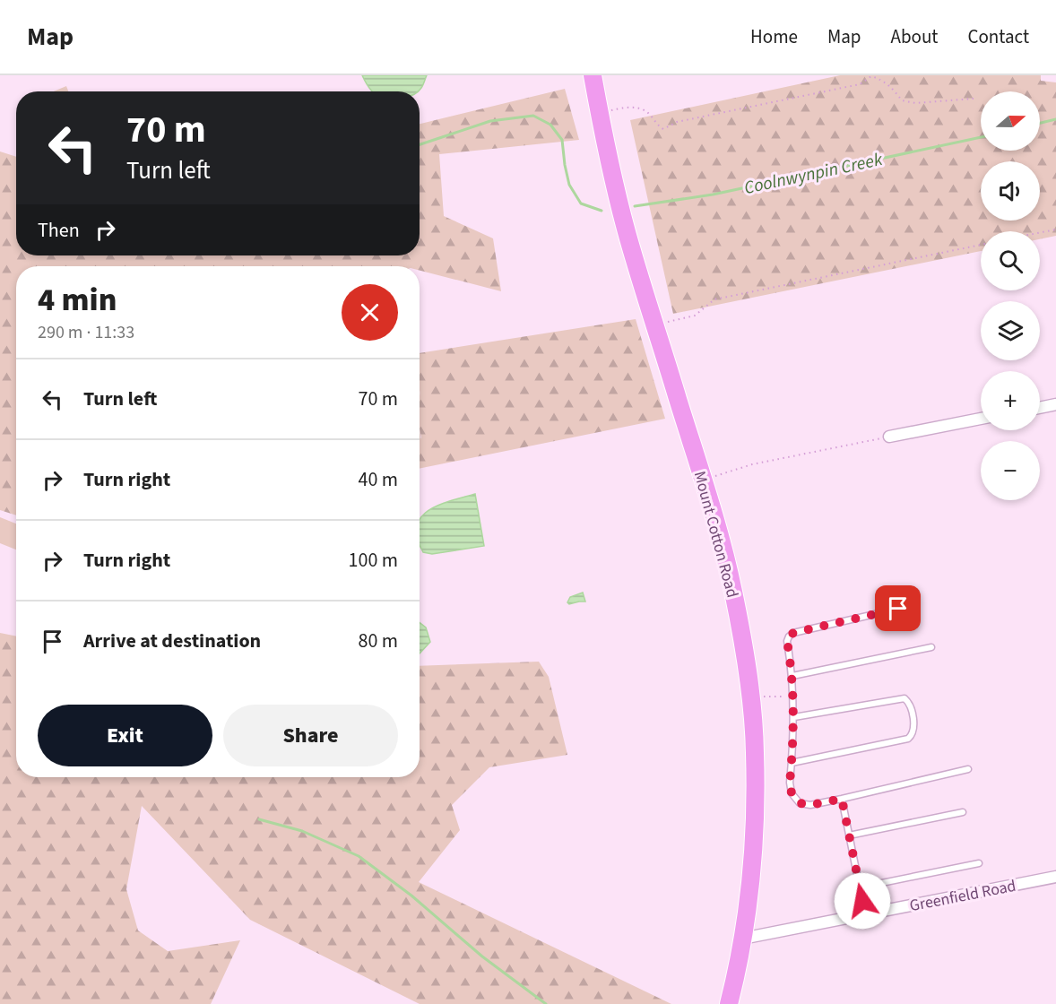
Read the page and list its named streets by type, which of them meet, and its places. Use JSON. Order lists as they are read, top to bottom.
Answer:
{
  "streets": {
    "highway": ["Mount Cotton Road"],
    "street": ["Greenfield Road"]
  },
  "crossings": [
    ["Mount Cotton Road", "Greenfield Road"]
  ],
  "water": ["Coolnwynpin Creek"],
  "north": "right",
  "page": {
    "header": "Map",
    "nav": [
      "Home",
      "Map",
      "About",
      "Contact"
    ],
    "map_buttons": ["+", "−"],
    "turn": ["70 m", "Turn left"],
    "then": "Then",
    "heading": ["4 min", "290 m · 11:33"],
    "list": [
      {
        "name": "Turn left",
        "value": "70 m"
      },
      {
        "name": "Turn right",
        "value": "40 m"
      },
      {
        "name": "Turn right",
        "value": "100 m"
      },
      {
        "name": "Arrive at destination",
        "value": "80 m"
      }
    ],
    "buttons": ["Exit", "Share"]
  }
}
